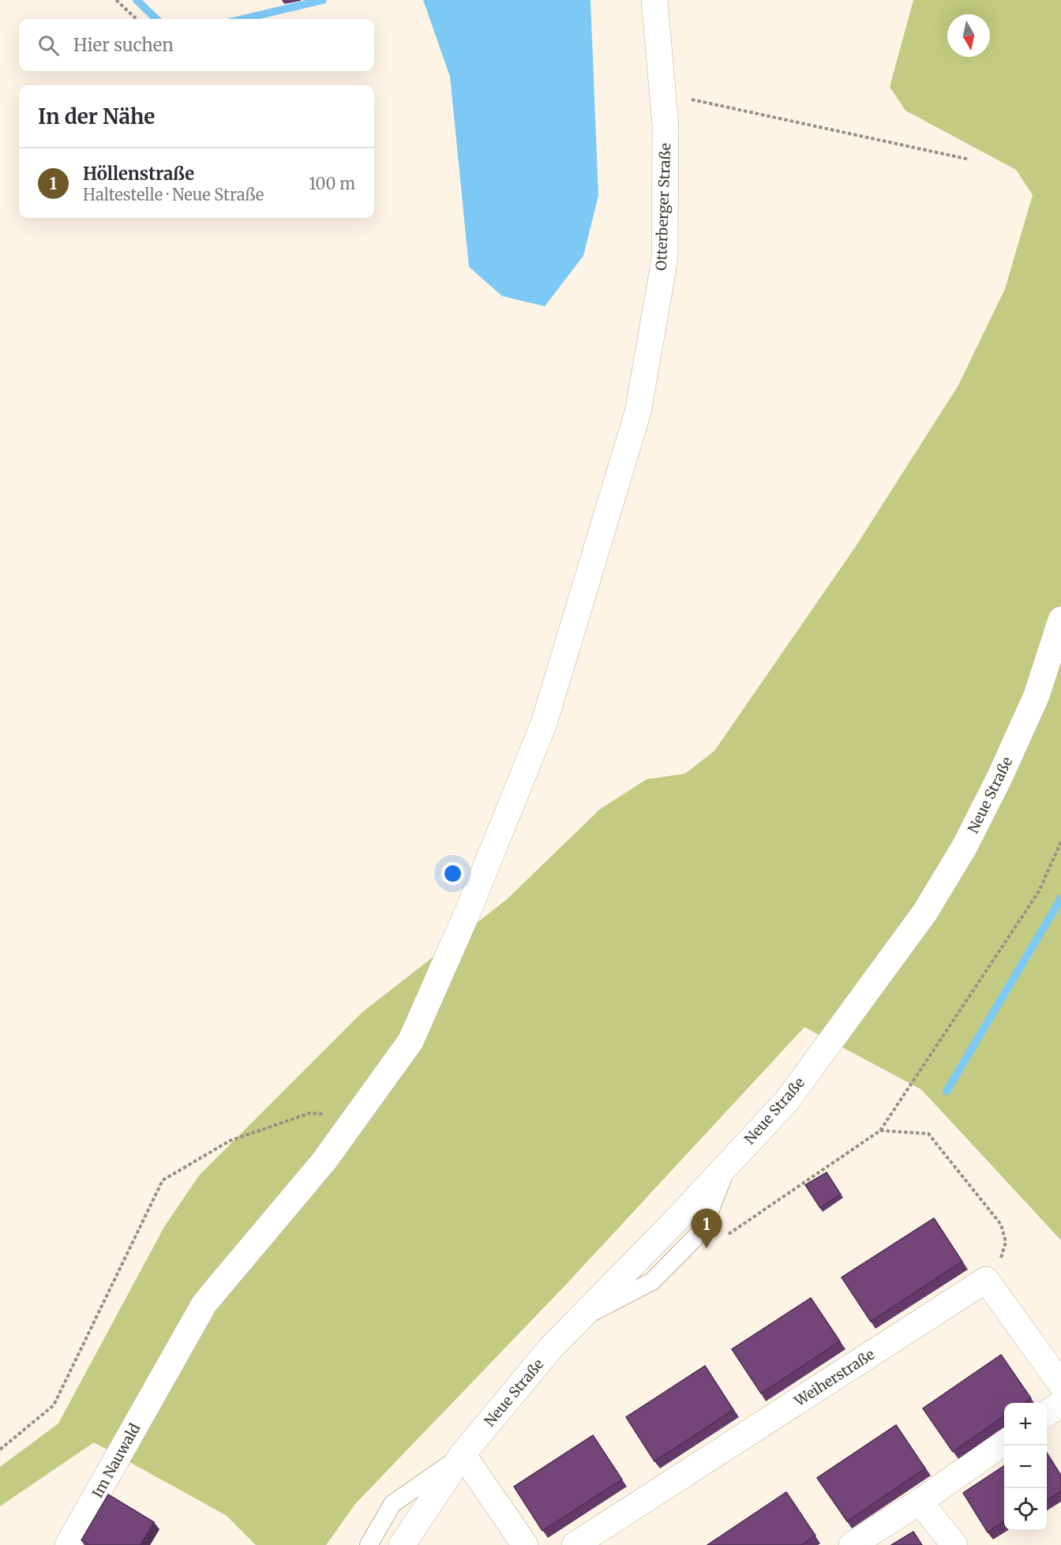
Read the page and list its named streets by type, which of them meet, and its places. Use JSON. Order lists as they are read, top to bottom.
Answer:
{
  "streets": {
    "street": [
      "Otterberger Straße",
      "Neue Straße",
      "Weiherstraße",
      "Im Nauwald"
    ]
  },
  "crossings": [
    ["Otterberger Straße", "Im Nauwald"]
  ],
  "north": "bottom",
  "page": {
    "search": "Hier suchen",
    "heading": "In der Nähe",
    "list": [
      {
        "mark": "1",
        "name": "Höllenstraße",
        "note": "Haltestelle · Neue Straße",
        "value": "100 m"
      }
    ],
    "pins": "1",
    "map_buttons": ["+", "−"]
  }
}
